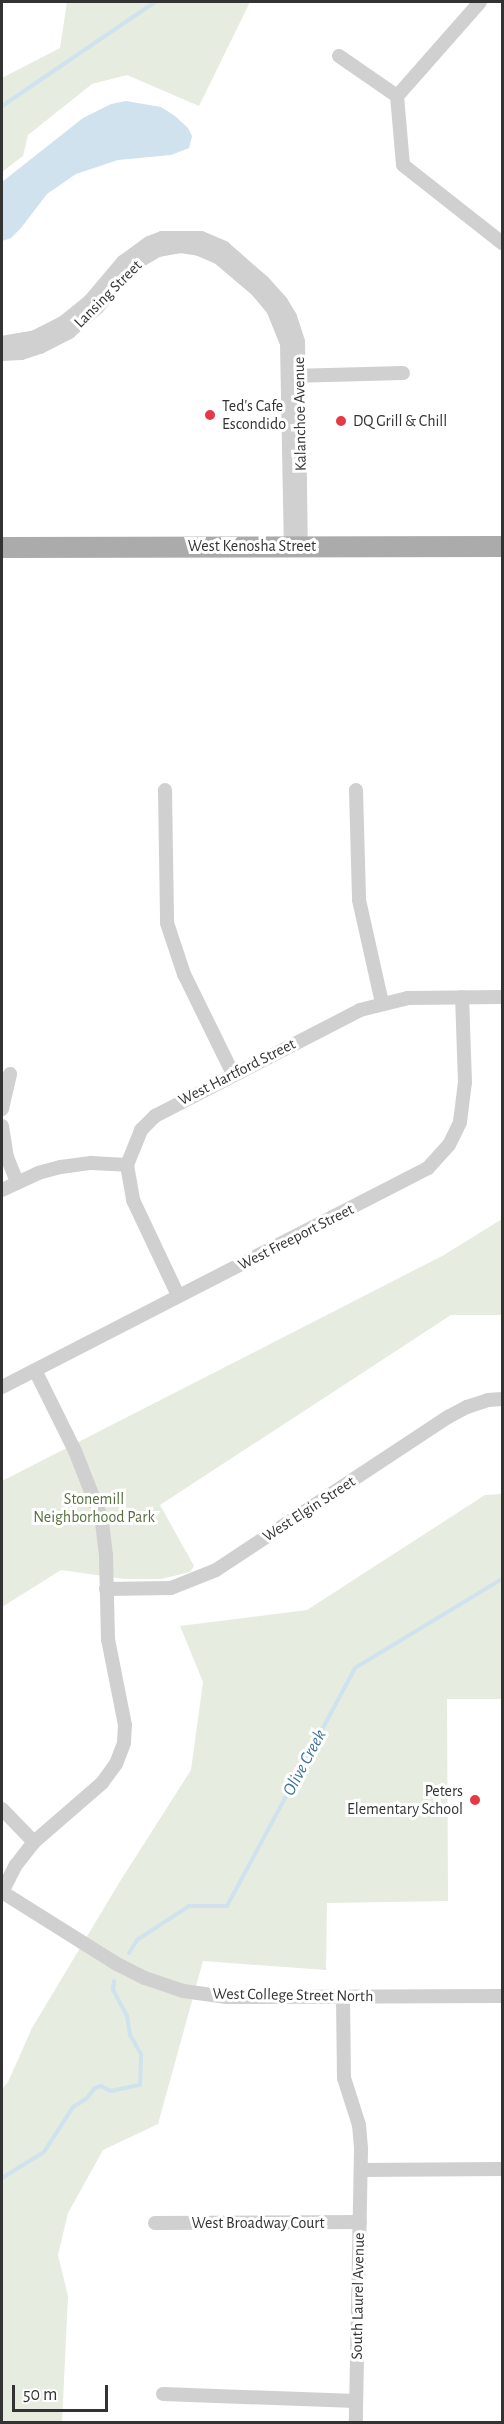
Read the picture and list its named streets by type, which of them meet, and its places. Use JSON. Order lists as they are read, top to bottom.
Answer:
{
  "streets": {
    "main road": ["West Kenosha Street"],
    "street": [
      "Lansing Street",
      "Kalanchoe Avenue",
      "West Hartford Street",
      "West Freeport Street",
      "West Elgin Street",
      "West College Street North",
      "West Broadway Court",
      "South Laurel Avenue"
    ]
  },
  "crossings": [
    ["Lansing Street", "Kalanchoe Avenue"],
    ["Kalanchoe Avenue", "West Kenosha Street"],
    ["West Hartford Street", "West Freeport Street"],
    ["West College Street North", "South Laurel Avenue"],
    ["West Broadway Court", "South Laurel Avenue"]
  ],
  "water": ["Olive Creek"],
  "parks": ["Stonemill Neighborhood Park"],
  "places": ["Ted's Cafe Escondido", "DQ Grill & Chill", "Peters Elementary School"],
  "scale_bar": "50 m"
}
